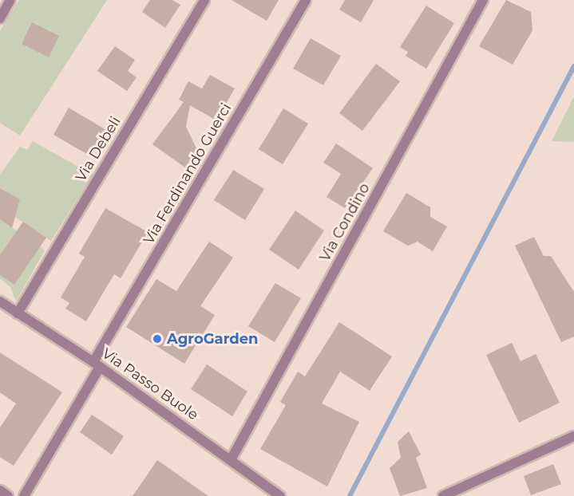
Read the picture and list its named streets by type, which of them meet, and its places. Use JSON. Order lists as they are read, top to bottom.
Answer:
{
  "streets": {
    "street": [
      "Via Debeli",
      "Via Ferdinando Guerci",
      "Via Condino",
      "Via Passo Buole"
    ]
  },
  "crossings": [
    ["Via Debeli", "Via Passo Buole"],
    ["Via Ferdinando Guerci", "Via Passo Buole"],
    ["Via Condino", "Via Passo Buole"]
  ],
  "places": ["AgroGarden"]
}
